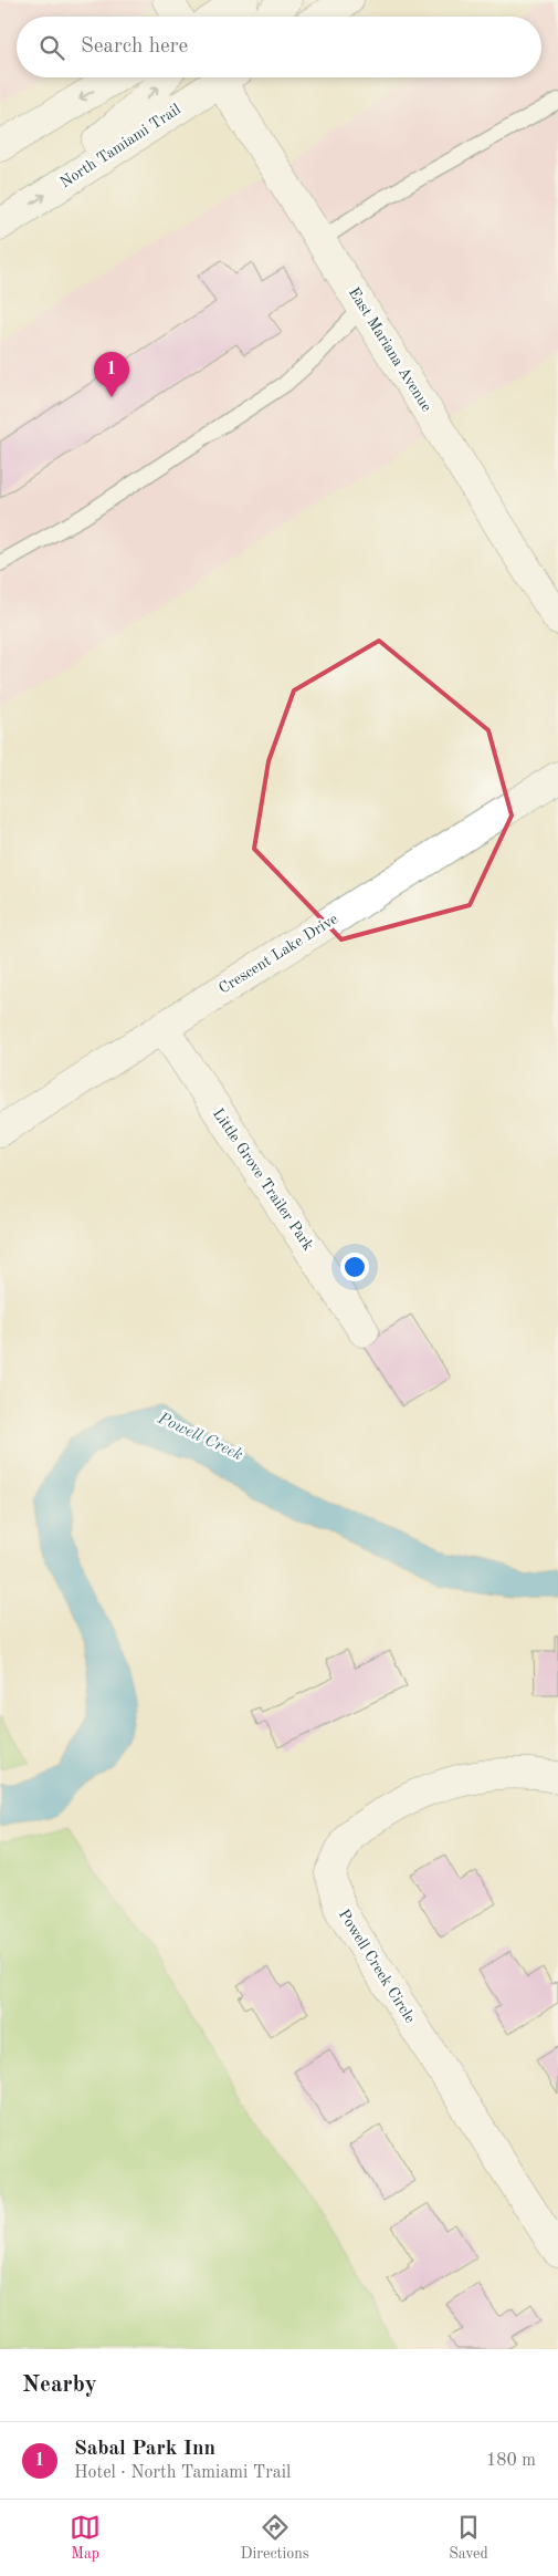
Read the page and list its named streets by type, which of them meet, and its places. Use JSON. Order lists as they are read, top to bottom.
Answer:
{
  "streets": {
    "street": [
      "North Tamiami Trail",
      "East Mariana Avenue",
      "Crescent Lake Drive",
      "Little Grove Trailer Park",
      "Powell Creek Circle"
    ]
  },
  "crossings": [
    ["Crescent Lake Drive", "Little Grove Trailer Park"]
  ],
  "water": ["Powell Creek"],
  "page": {
    "search": "Search here",
    "pins": "1",
    "heading": "Nearby",
    "list": [
      {
        "mark": "1",
        "name": "Sabal Park Inn",
        "note": "Hotel · North Tamiami Trail",
        "value": "180 m"
      }
    ],
    "nav": ["Map", "Directions", "Saved"]
  }
}
